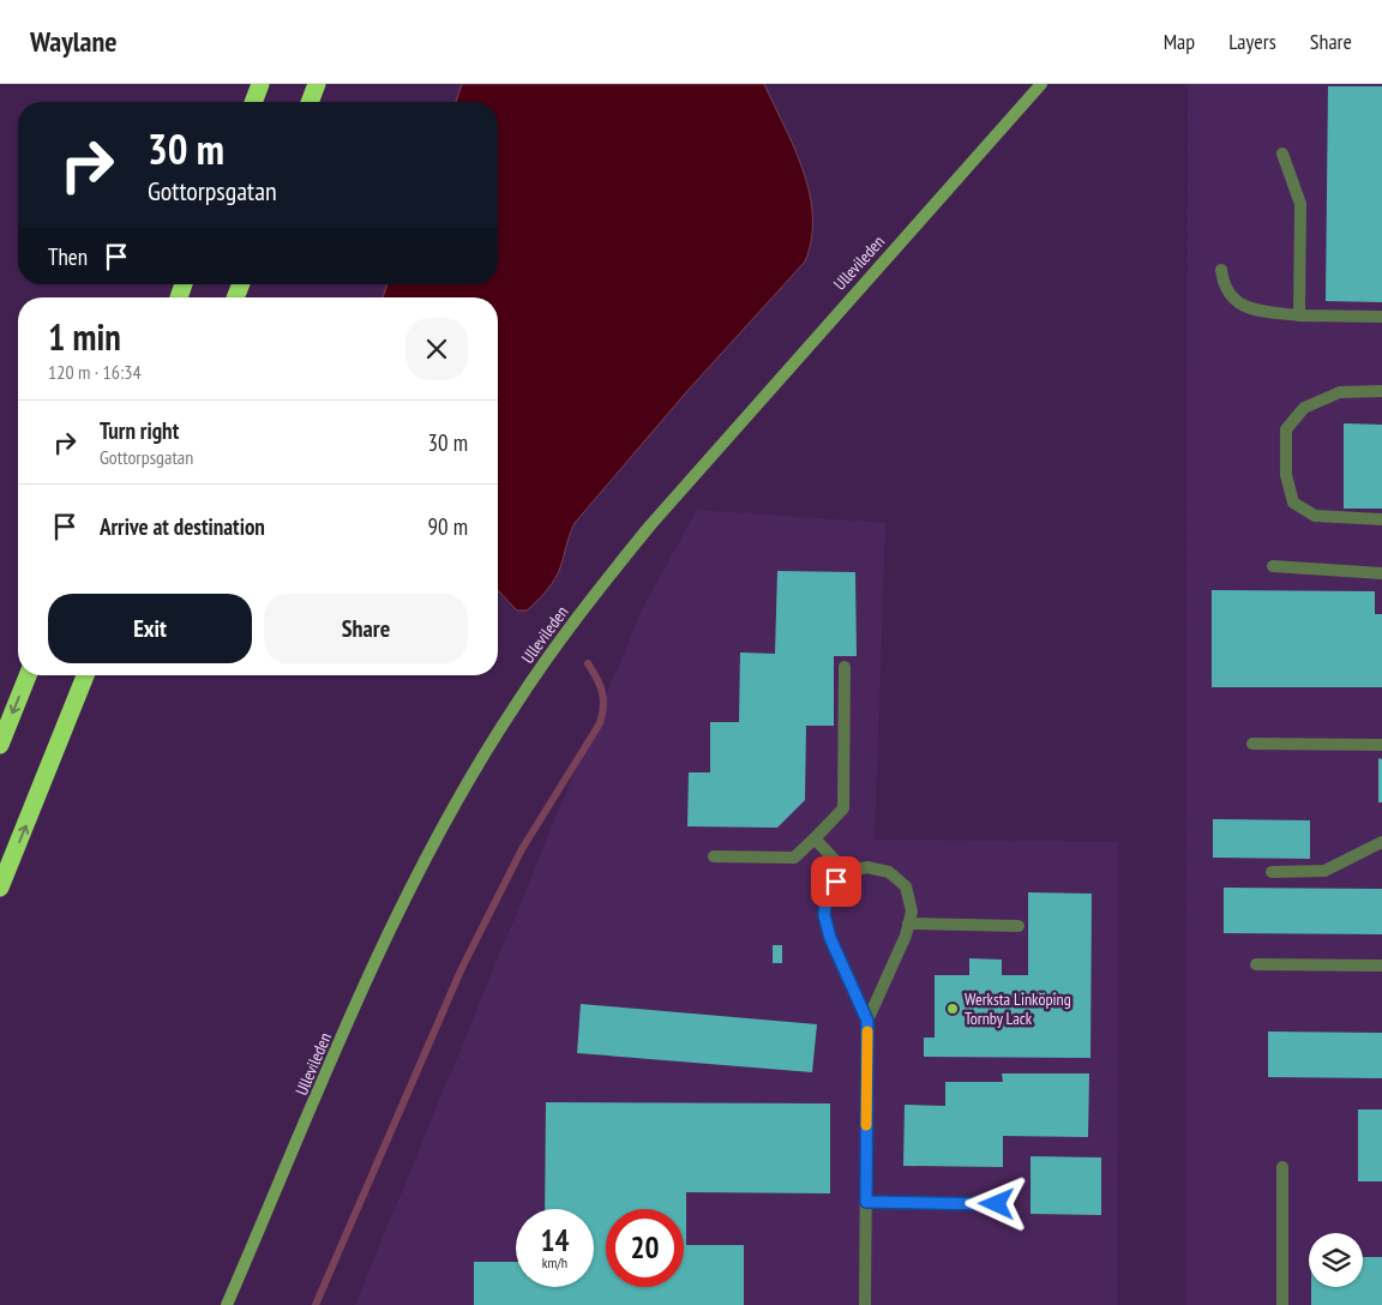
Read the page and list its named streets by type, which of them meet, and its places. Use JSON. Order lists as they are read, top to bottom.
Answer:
{
  "streets": {
    "main road": ["Ullevileden"]
  },
  "places": ["Werksta Linköping Tornby Lack"],
  "page": {
    "header": "Waylane",
    "nav": ["Map", "Layers", "Share"],
    "turn": ["30 m", "Gottorpsgatan"],
    "then": "Then",
    "heading": ["1 min", "120 m · 16:34"],
    "list": [
      {
        "name": "Turn right",
        "note": "Gottorpsgatan",
        "value": "30 m"
      },
      {
        "name": "Arrive at destination",
        "value": "90 m"
      }
    ],
    "buttons": ["Exit", "Share"],
    "speed": "14 km/h",
    "limit": "20"
  }
}
